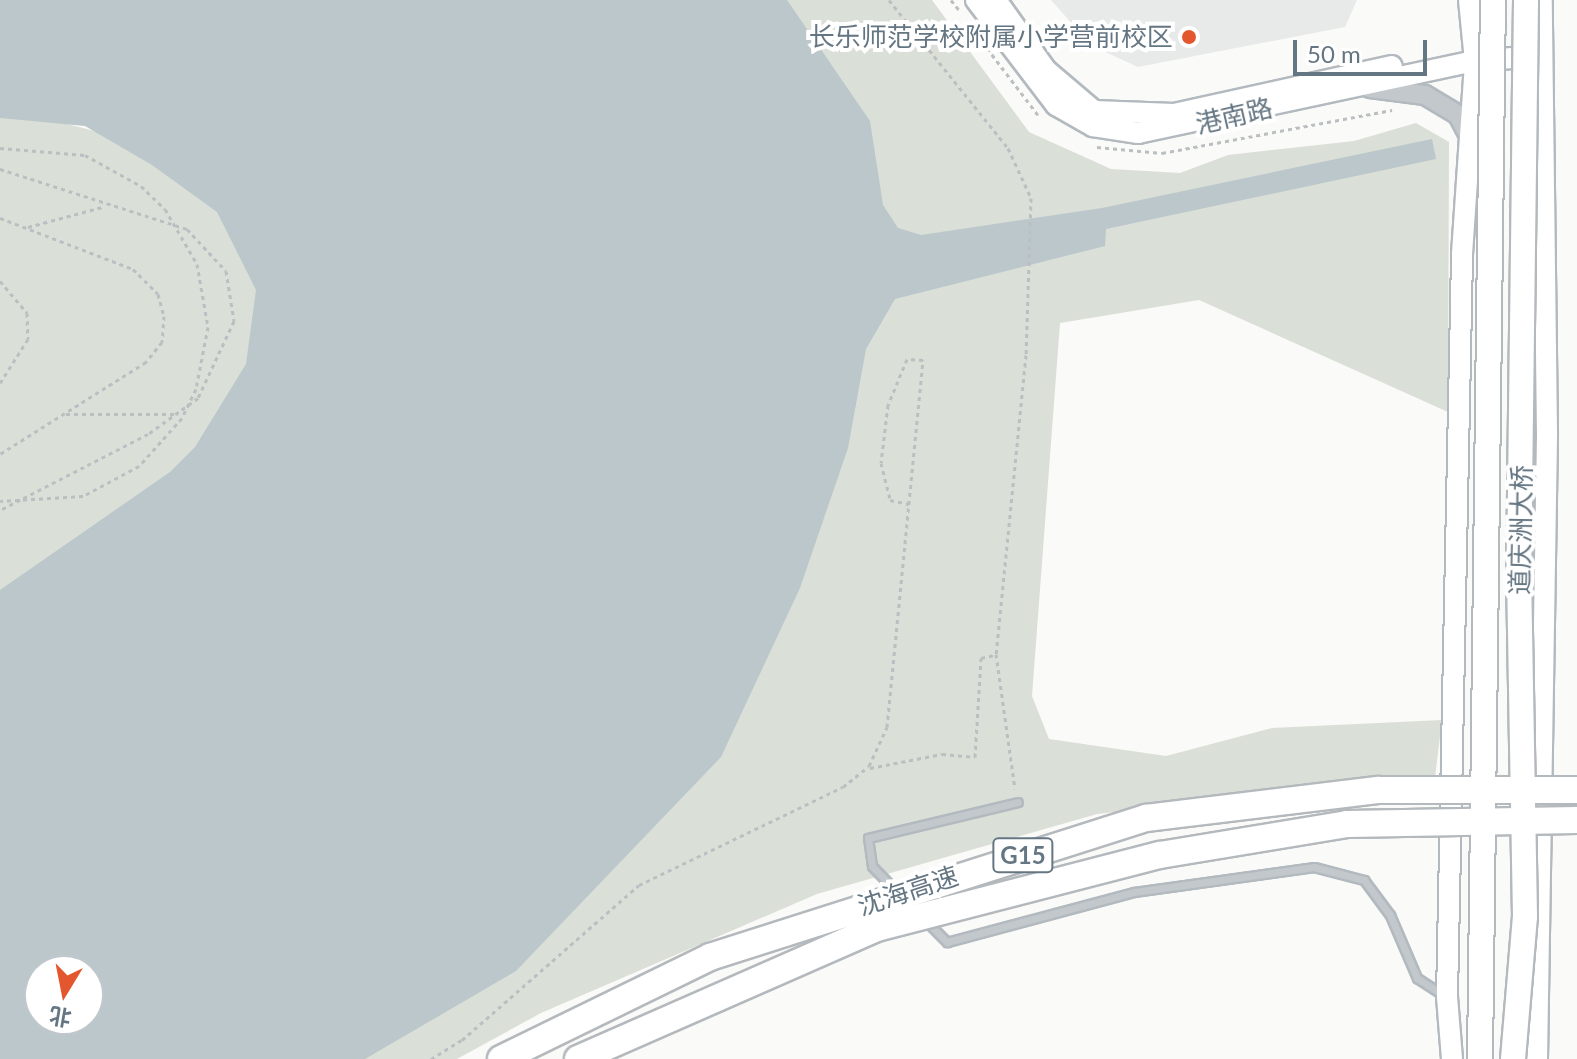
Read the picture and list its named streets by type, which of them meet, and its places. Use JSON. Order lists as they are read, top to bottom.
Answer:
{
  "streets": {
    "highway": ["道庆洲大桥", "G15", "沈海高速"],
    "main road": ["港南路"]
  },
  "places": ["长乐师范学校附属小学营前校区"],
  "scale_bar": "50 m",
  "north": "bottom"
}
